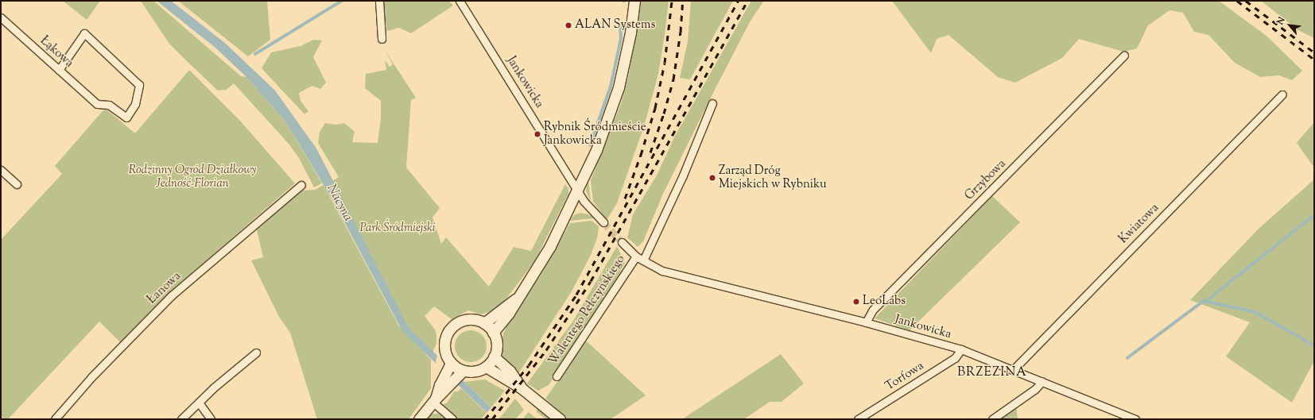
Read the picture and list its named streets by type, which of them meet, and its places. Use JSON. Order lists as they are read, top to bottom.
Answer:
{
  "streets": {
    "street": [
      "Łąkowa",
      "Jankowicka",
      "Grzybowa",
      "Kwiatowa",
      "Łanowa",
      "Walentego Pełczyńskiego",
      "Torfowa"
    ]
  },
  "crossings": [
    ["Jankowicka", "Grzybowa"],
    ["Jankowicka", "Kwiatowa"],
    ["Jankowicka", "Walentego Pełczyńskiego"],
    ["Jankowicka", "Torfowa"]
  ],
  "districts": ["BRZEZINA"],
  "water": ["Nacyna"],
  "parks": ["Rodzinny Ogród Działkowy Jedność-Florian", "Park Śródmiejski"],
  "places": [
    "ALAN Systems",
    "Rybnik Śródmieście Jankowicka",
    "Zarząd Dróg Miejskich w Rybniku",
    "LeoLabs"
  ],
  "north": "top left"
}
